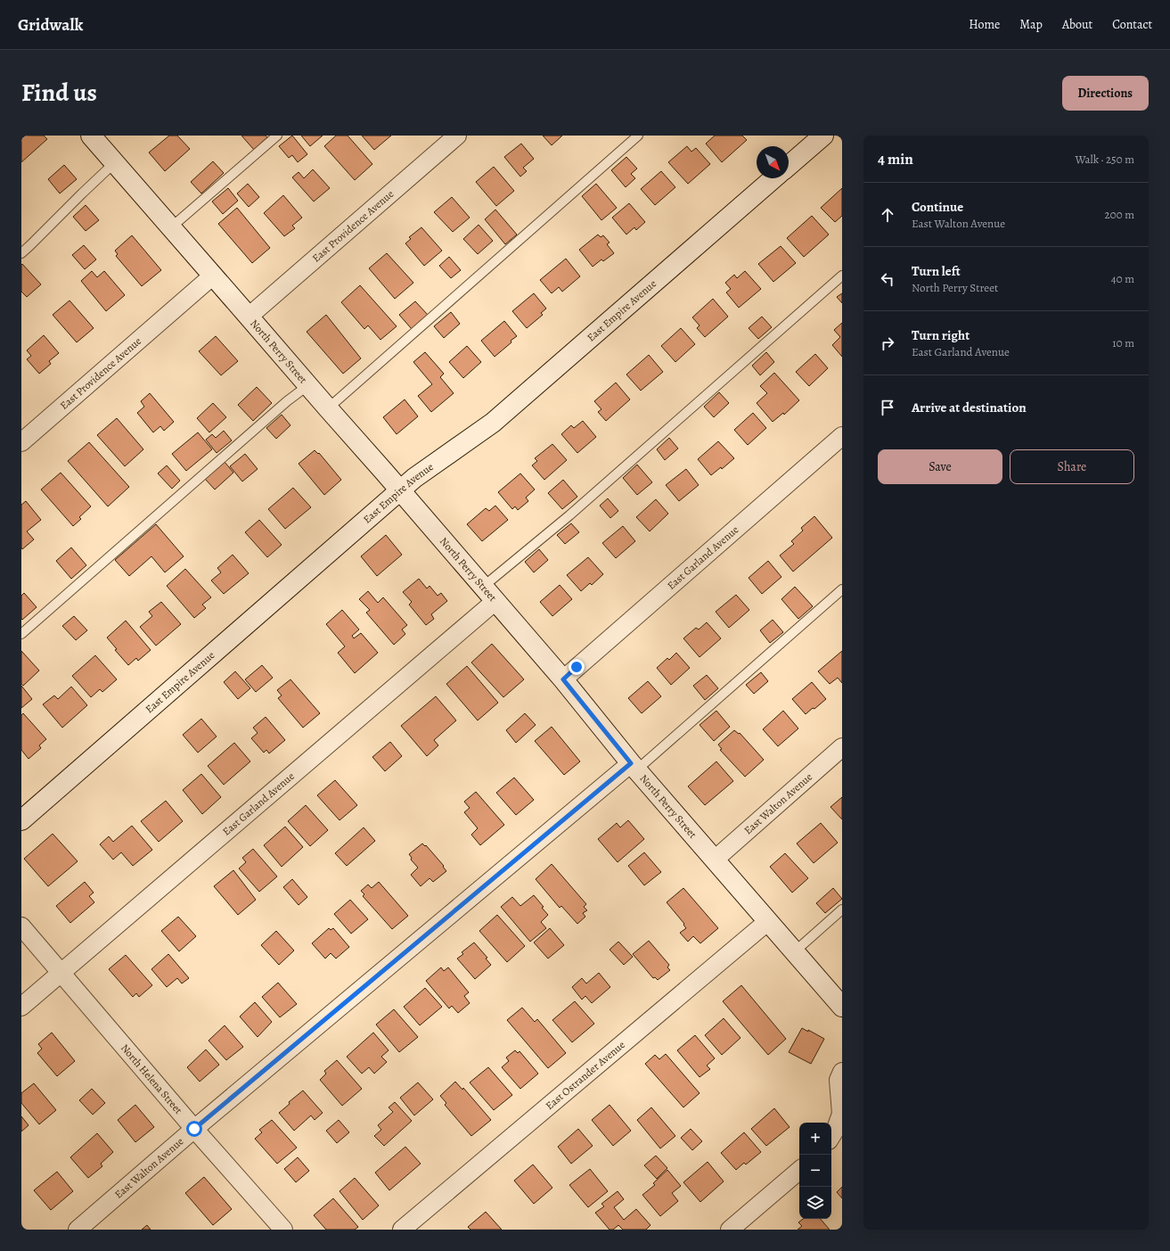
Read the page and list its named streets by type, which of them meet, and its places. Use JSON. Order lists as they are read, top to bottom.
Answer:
{
  "streets": {
    "street": [
      "East Providence Avenue",
      "East Empire Avenue",
      "North Perry Street",
      "East Garland Avenue",
      "East Walton Avenue",
      "East Ostrander Avenue",
      "North Helena Street"
    ]
  },
  "crossings": [
    ["East Providence Avenue", "North Perry Street"],
    ["East Empire Avenue", "North Perry Street"],
    ["North Perry Street", "East Garland Avenue"],
    ["North Perry Street", "East Walton Avenue"],
    ["North Perry Street", "East Ostrander Avenue"],
    ["East Garland Avenue", "North Helena Street"],
    ["East Walton Avenue", "North Helena Street"]
  ],
  "north": "bottom right",
  "page": {
    "header": "Gridwalk",
    "nav": [
      "Home",
      "Map",
      "About",
      "Contact"
    ],
    "title": "Find us",
    "buttons": [
      "Directions",
      ["Save", "Share"]
    ],
    "heading": ["4 min", "Walk · 250 m"],
    "list": [
      ["Continue", "East Walton Avenue", "200 m"],
      ["Turn left", "North Perry Street", "40 m"],
      ["Turn right", "East Garland Avenue", "10 m"],
      "Arrive at destination"
    ],
    "map_buttons": ["+", "−"]
  }
}
